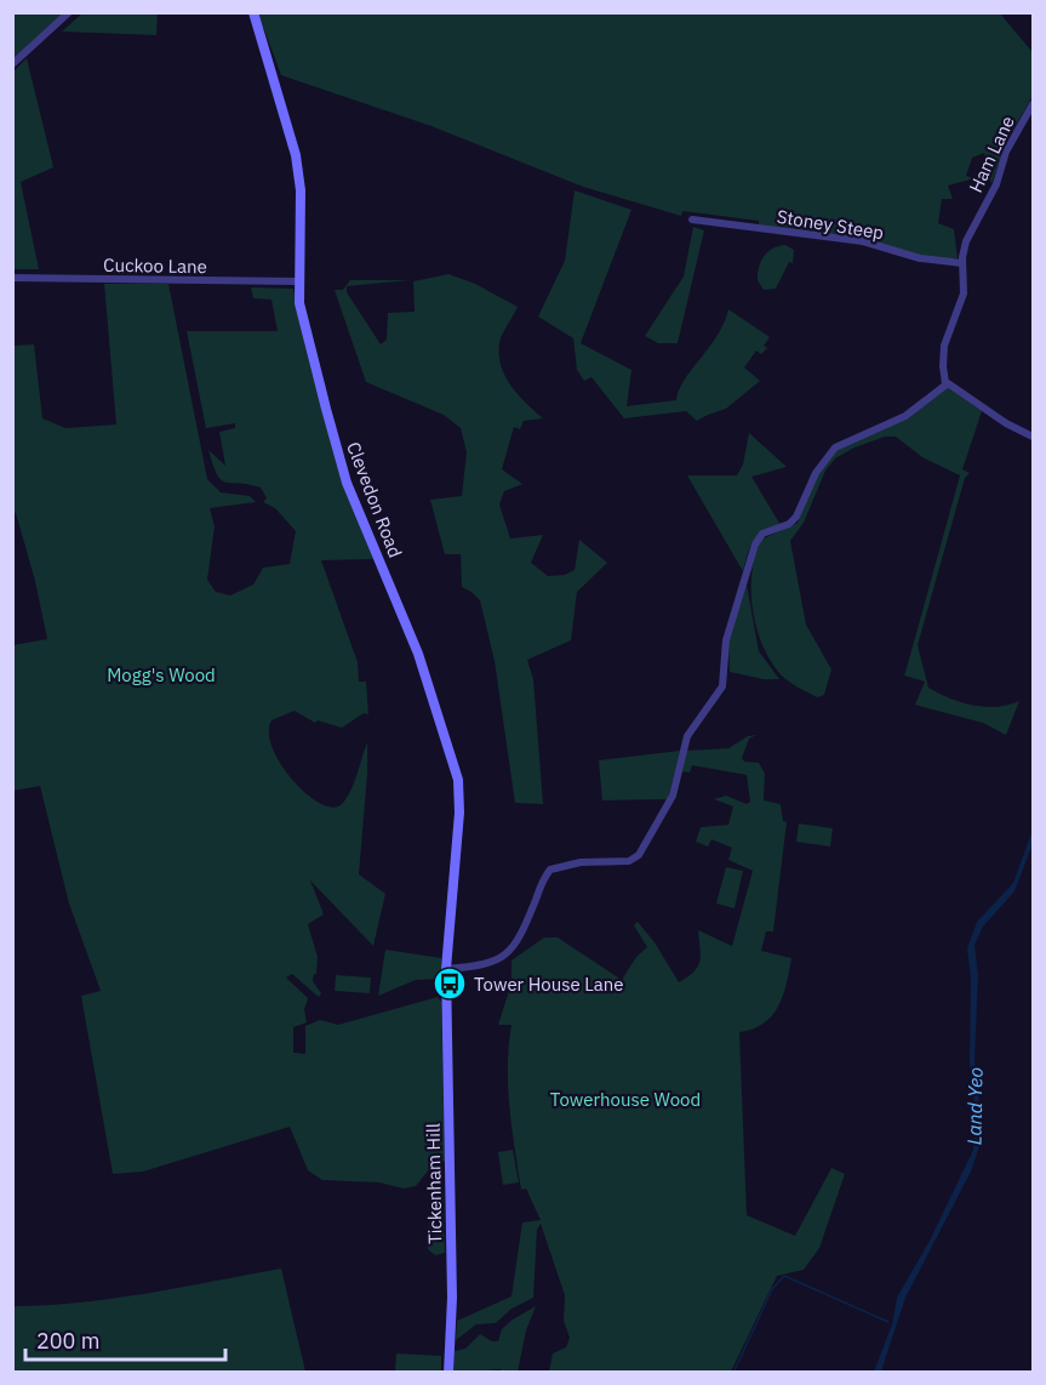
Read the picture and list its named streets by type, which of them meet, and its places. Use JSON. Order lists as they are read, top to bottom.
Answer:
{
  "streets": {
    "main road": ["Clevedon Road", "Tickenham Hill"],
    "street": ["Ham Lane", "Stoney Steep", "Cuckoo Lane"]
  },
  "crossings": [
    ["Ham Lane", "Stoney Steep"],
    ["Cuckoo Lane", "Clevedon Road"],
    ["Clevedon Road", "Tickenham Hill"]
  ],
  "water": ["Land Yeo"],
  "parks": ["Mogg's Wood", "Towerhouse Wood"],
  "places": {
    "bus stop": ["Tower House Lane"]
  },
  "scale_bar": "200 m"
}
